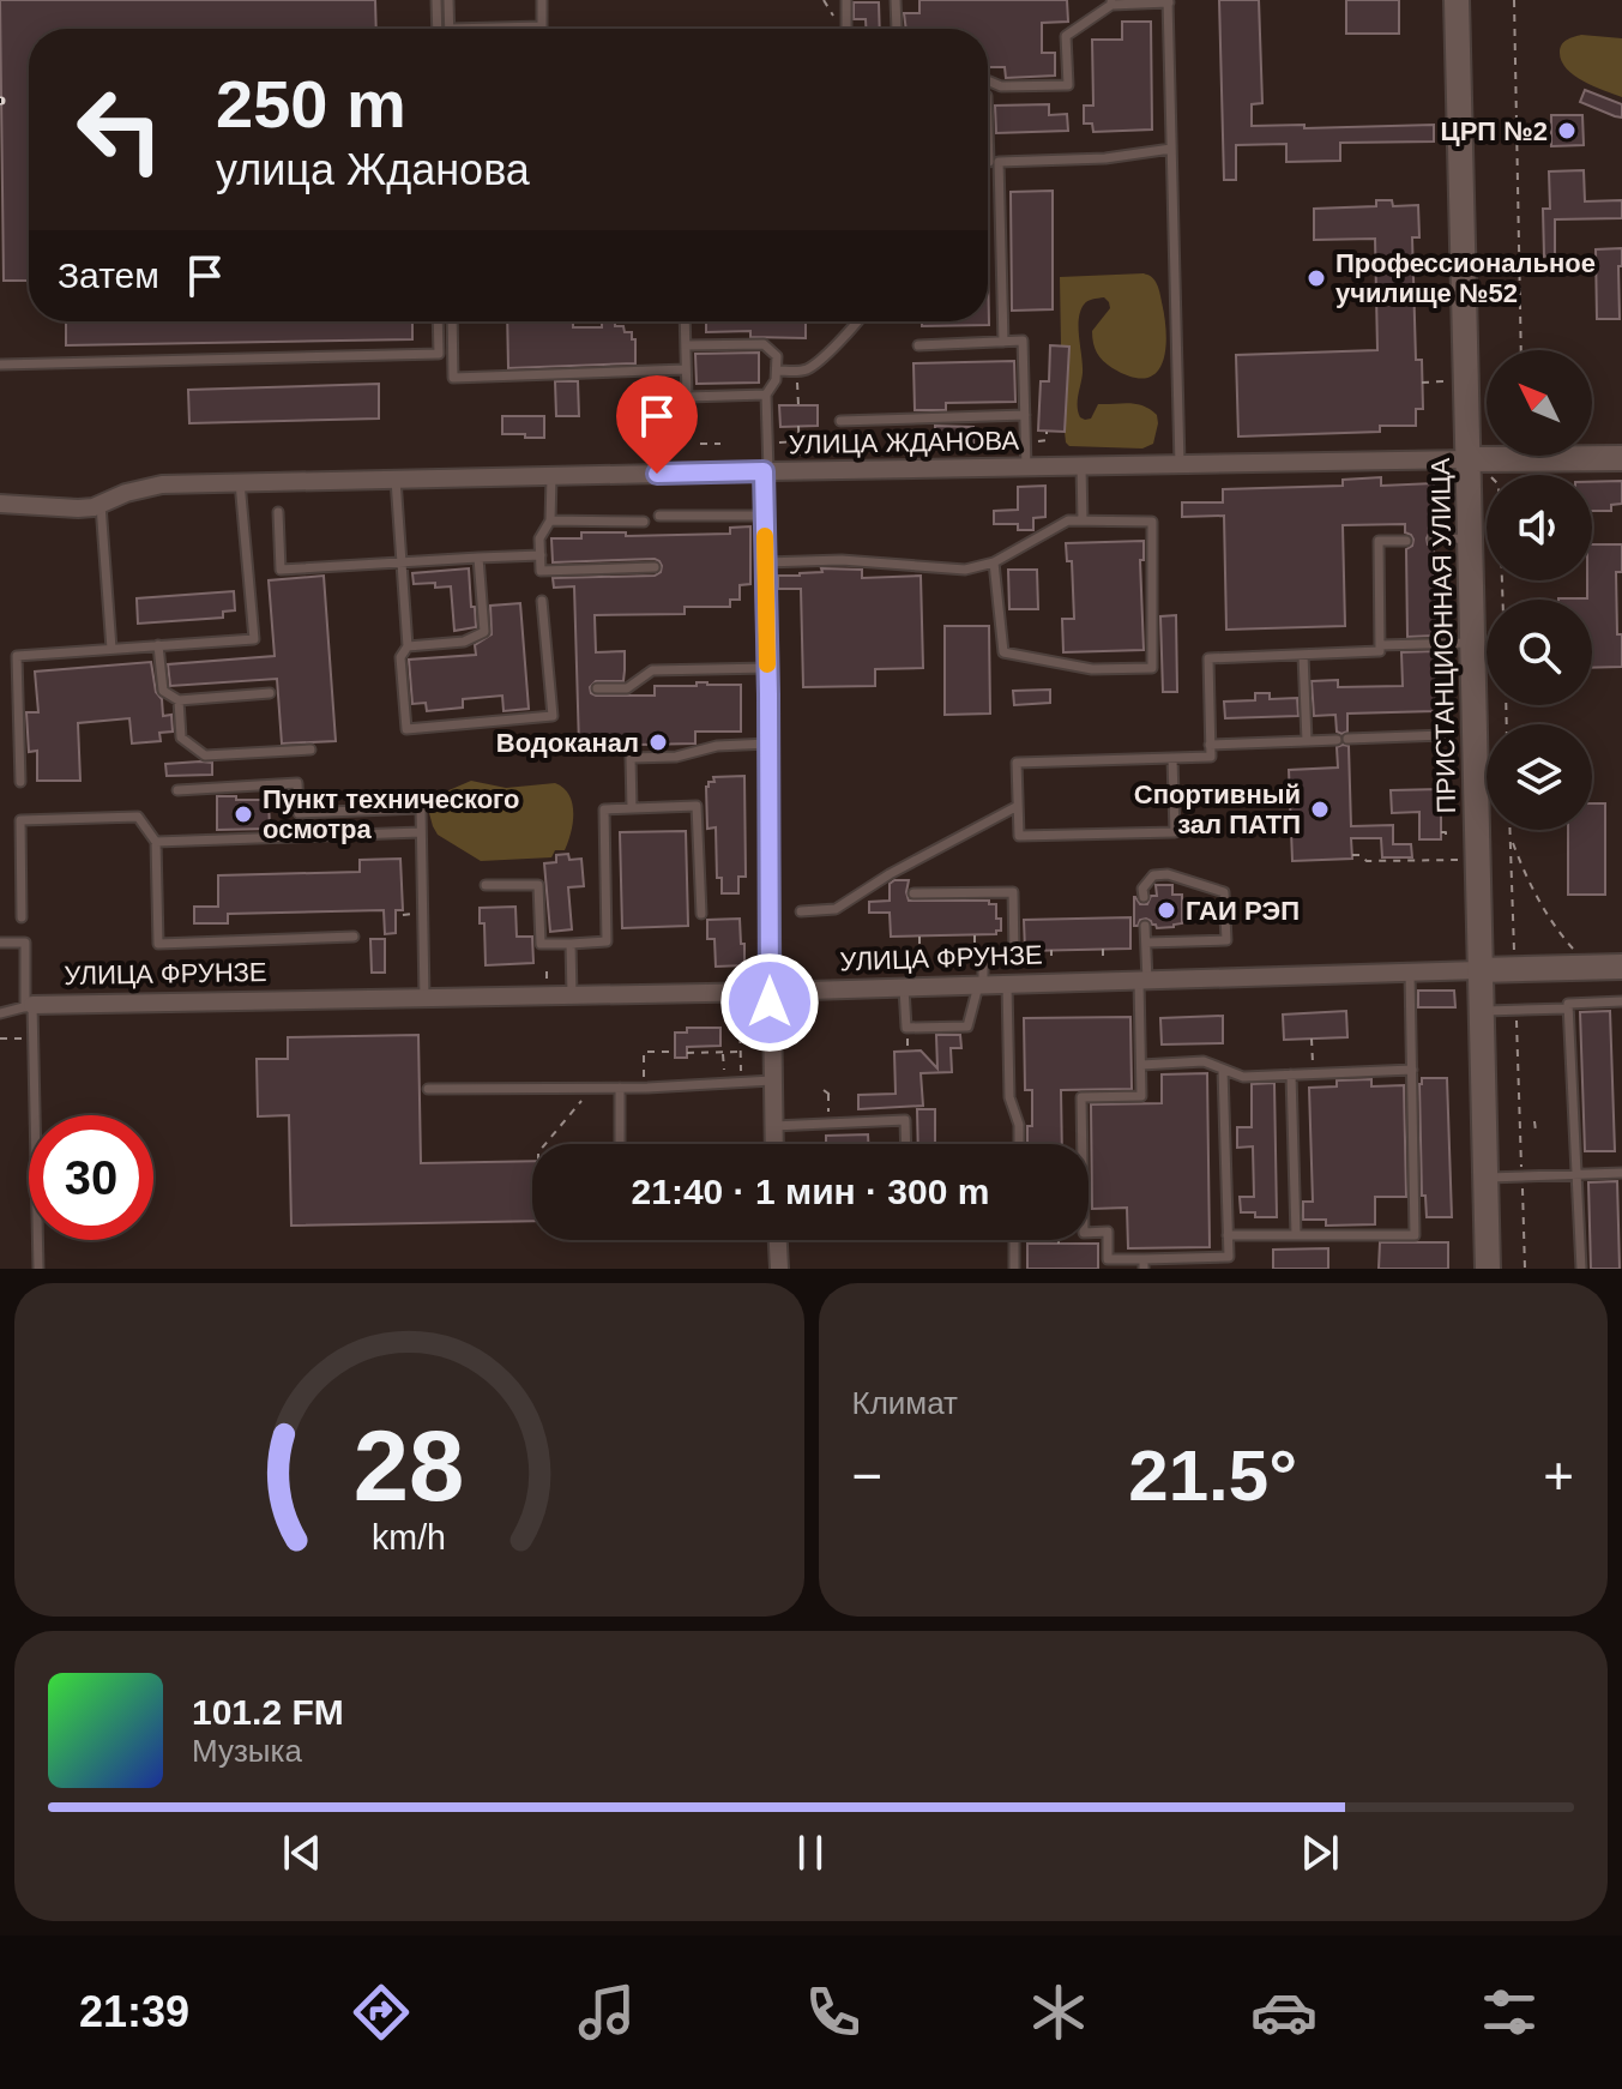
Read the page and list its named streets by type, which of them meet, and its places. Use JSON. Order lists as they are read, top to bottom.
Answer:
{
  "streets": {
    "main road": ["ПРИСТАНЦИОННАЯ УЛИЦА", "УЛИЦА ФРУНЗЕ"],
    "street": ["УЛИЦА ЖДАНОВА"]
  },
  "crossings": [
    ["УЛИЦА ЖДАНОВА", "ПРИСТАНЦИОННАЯ УЛИЦА"],
    ["ПРИСТАНЦИОННАЯ УЛИЦА", "УЛИЦА ФРУНЗЕ"]
  ],
  "places": [
    "ЦРП №2",
    "Профессиональное училище №52",
    "Водоканал",
    "Спортивный зал ПАТП",
    "Пункт технического осмотра",
    "ГАИ РЭП"
  ],
  "north": "top left",
  "page": {
    "turn": ["250 m", "улица Жданова"],
    "then": "Затем",
    "limit": "30",
    "trip": "21:40 · 1 мин · 300 m",
    "tile": "Климат",
    "heat": ["−", "21.5°", "+"],
    "song": ["101.2 FM", "Музыка"],
    "tabs": "21:39",
    "gauge": ["28", "km/h"]
  }
}
